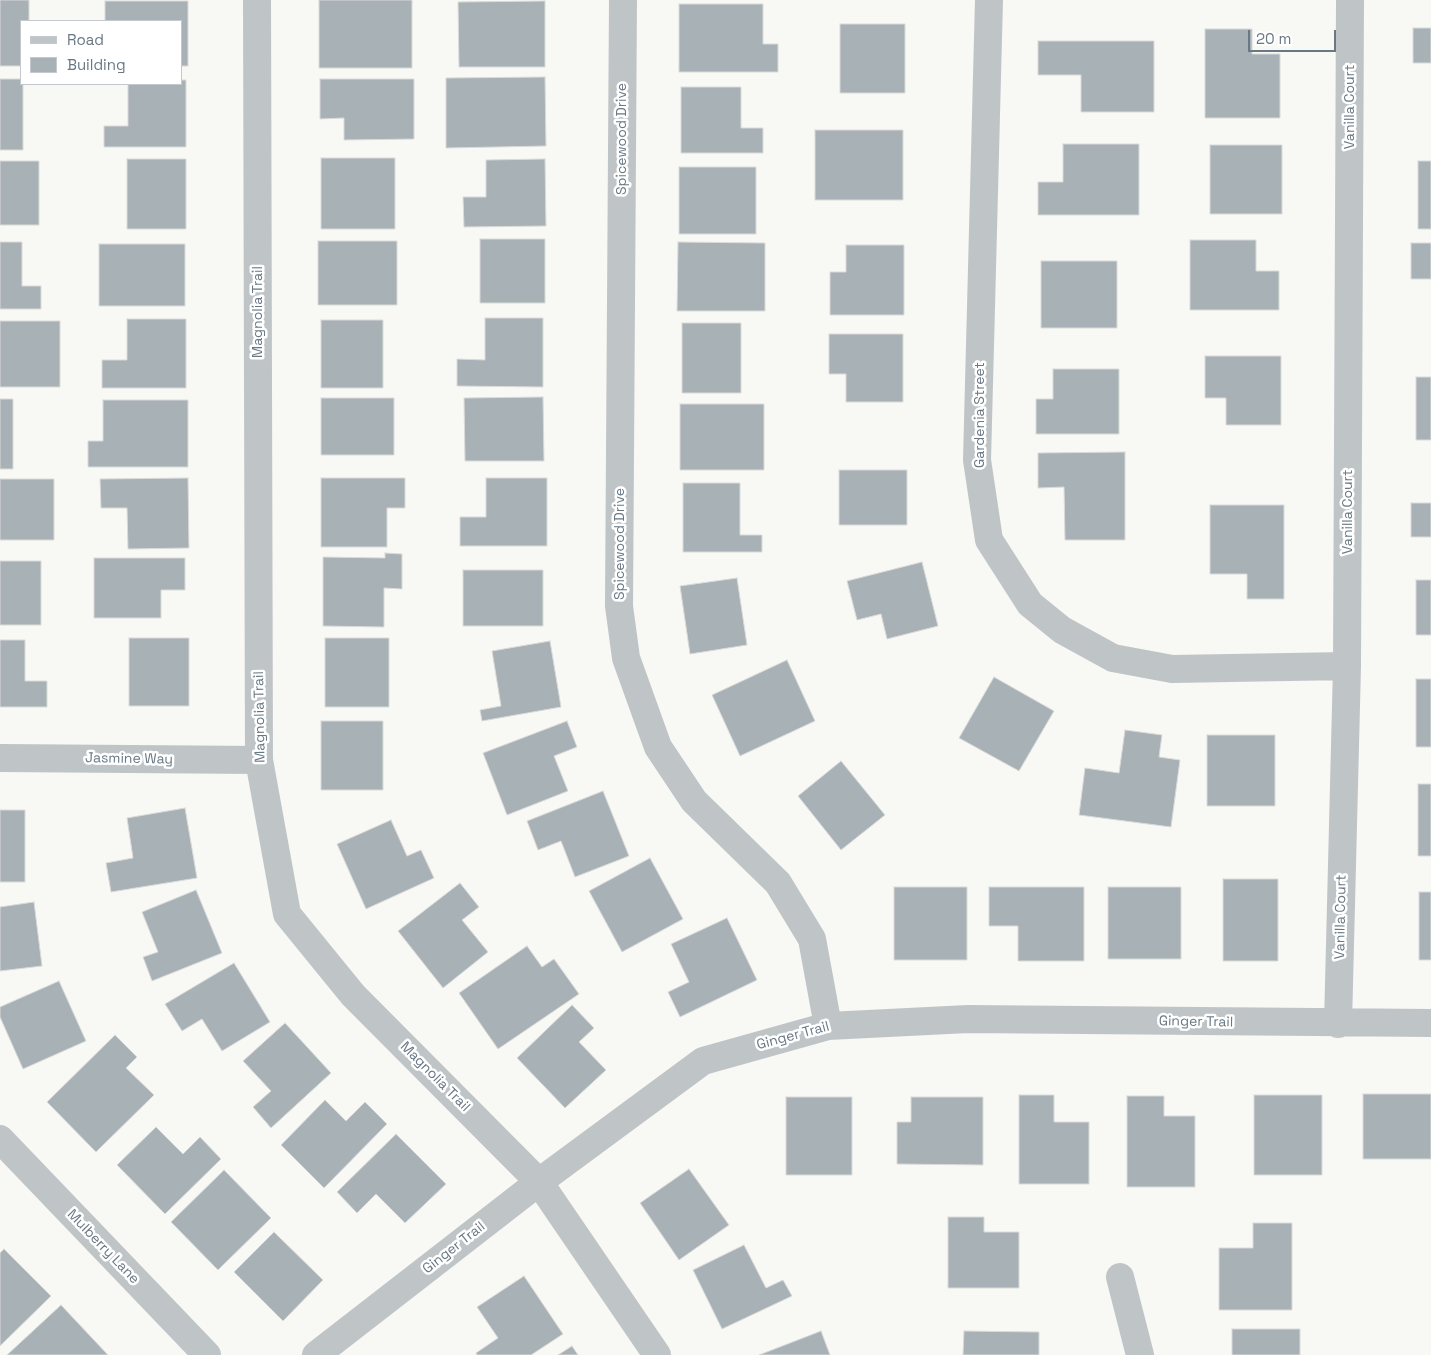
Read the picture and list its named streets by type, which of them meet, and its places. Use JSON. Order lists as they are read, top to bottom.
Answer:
{
  "streets": {
    "street": [
      "Vanilla Court",
      "Spicewood Drive",
      "Magnolia Trail",
      "Gardenia Street",
      "Jasmine Way",
      "Ginger Trail",
      "Mulberry Lane"
    ]
  },
  "crossings": [
    ["Vanilla Court", "Gardenia Street"],
    ["Vanilla Court", "Ginger Trail"],
    ["Spicewood Drive", "Ginger Trail"],
    ["Magnolia Trail", "Jasmine Way"],
    ["Magnolia Trail", "Ginger Trail"]
  ],
  "legend": ["Road", "Building"],
  "scale_bar": "20 m"
}
